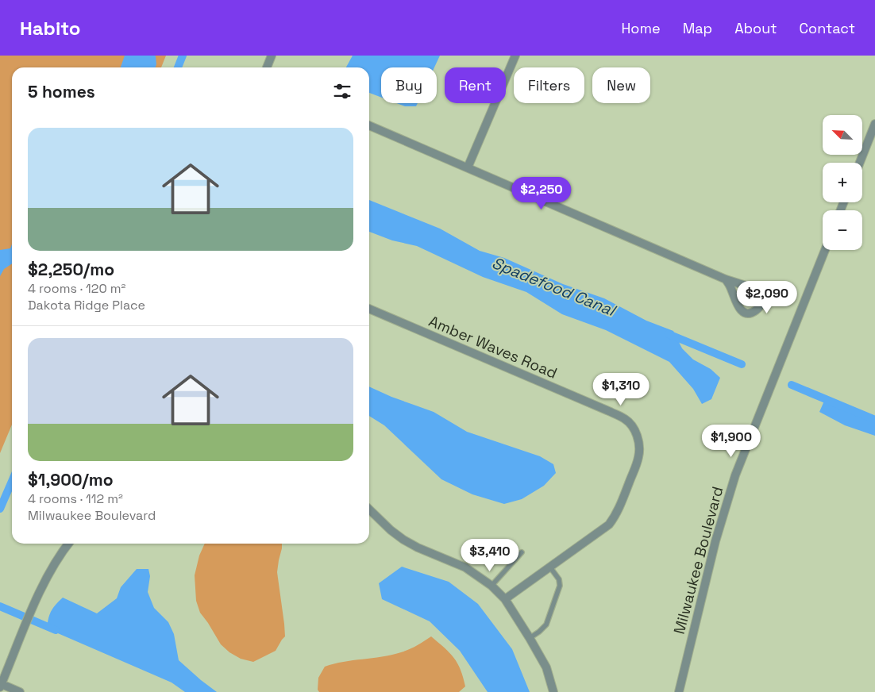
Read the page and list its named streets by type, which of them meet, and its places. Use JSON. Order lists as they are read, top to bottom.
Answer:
{
  "streets": {
    "street": ["Amber Waves Road", "Milwaukee Boulevard"]
  },
  "water": ["Spadefood Canal"],
  "north": "top left",
  "page": {
    "header": "Habito",
    "nav": [
      "Home",
      "Map",
      "About",
      "Contact"
    ],
    "chip": [
      "Buy",
      "Rent",
      "Filters",
      "New"
    ],
    "heading": "5 homes",
    "map_buttons": ["+", "−"],
    "list": [
      {
        "name": "$2,250/mo",
        "note": "4 rooms · 120 m² · Dakota Ridge Place"
      },
      {
        "name": "$1,900/mo",
        "note": "4 rooms · 112 m² · Milwaukee Boulevard"
      }
    ],
    "price": [
      "$2,250",
      "$2,090",
      "$1,310",
      "$1,900",
      "$3,410"
    ]
  }
}
